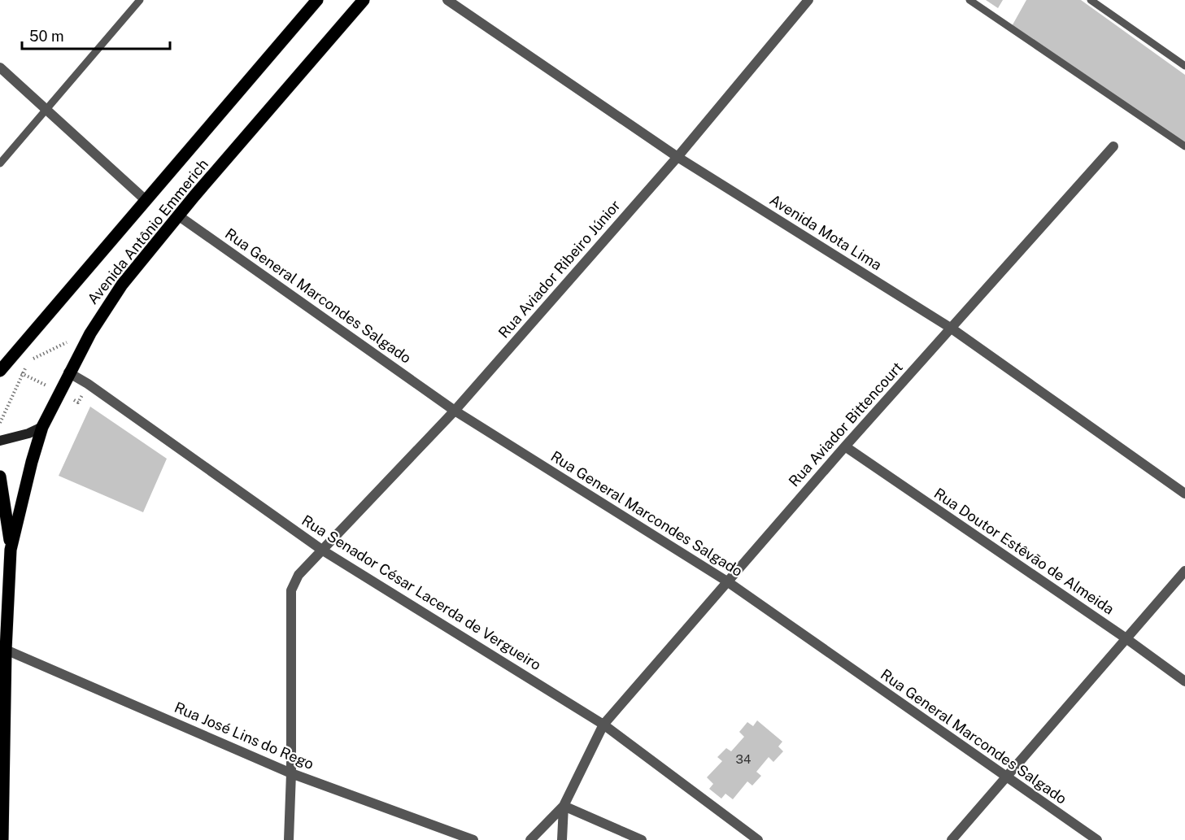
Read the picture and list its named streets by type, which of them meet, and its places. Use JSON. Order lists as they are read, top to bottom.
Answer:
{
  "streets": {
    "main road": ["Avenida Antônio Emmerich"],
    "street": [
      "Avenida Mota Lima",
      "Rua Aviador Ribeiro Júnior",
      "Rua General Marcondes Salgado",
      "Rua Aviador Bittencourt",
      "Rua Doutor Estêvão de Almeida",
      "Rua Senador César Lacerda de Vergueiro",
      "Rua José Lins do Rego"
    ]
  },
  "crossings": [
    ["Avenida Antônio Emmerich", "Rua General Marcondes Salgado"],
    ["Avenida Antônio Emmerich", "Rua Senador César Lacerda de Vergueiro"],
    ["Avenida Antônio Emmerich", "Rua José Lins do Rego"],
    ["Avenida Mota Lima", "Rua Aviador Ribeiro Júnior"],
    ["Avenida Mota Lima", "Rua Aviador Bittencourt"],
    ["Rua Aviador Ribeiro Júnior", "Rua General Marcondes Salgado"],
    ["Rua Aviador Ribeiro Júnior", "Rua Senador César Lacerda de Vergueiro"],
    ["Rua Aviador Ribeiro Júnior", "Rua José Lins do Rego"],
    ["Rua General Marcondes Salgado", "Rua Aviador Bittencourt"],
    ["Rua Aviador Bittencourt", "Rua Doutor Estêvão de Almeida"],
    ["Rua Aviador Bittencourt", "Rua Senador César Lacerda de Vergueiro"]
  ],
  "house_numbers": ["34"],
  "scale_bar": "50 m"
}
